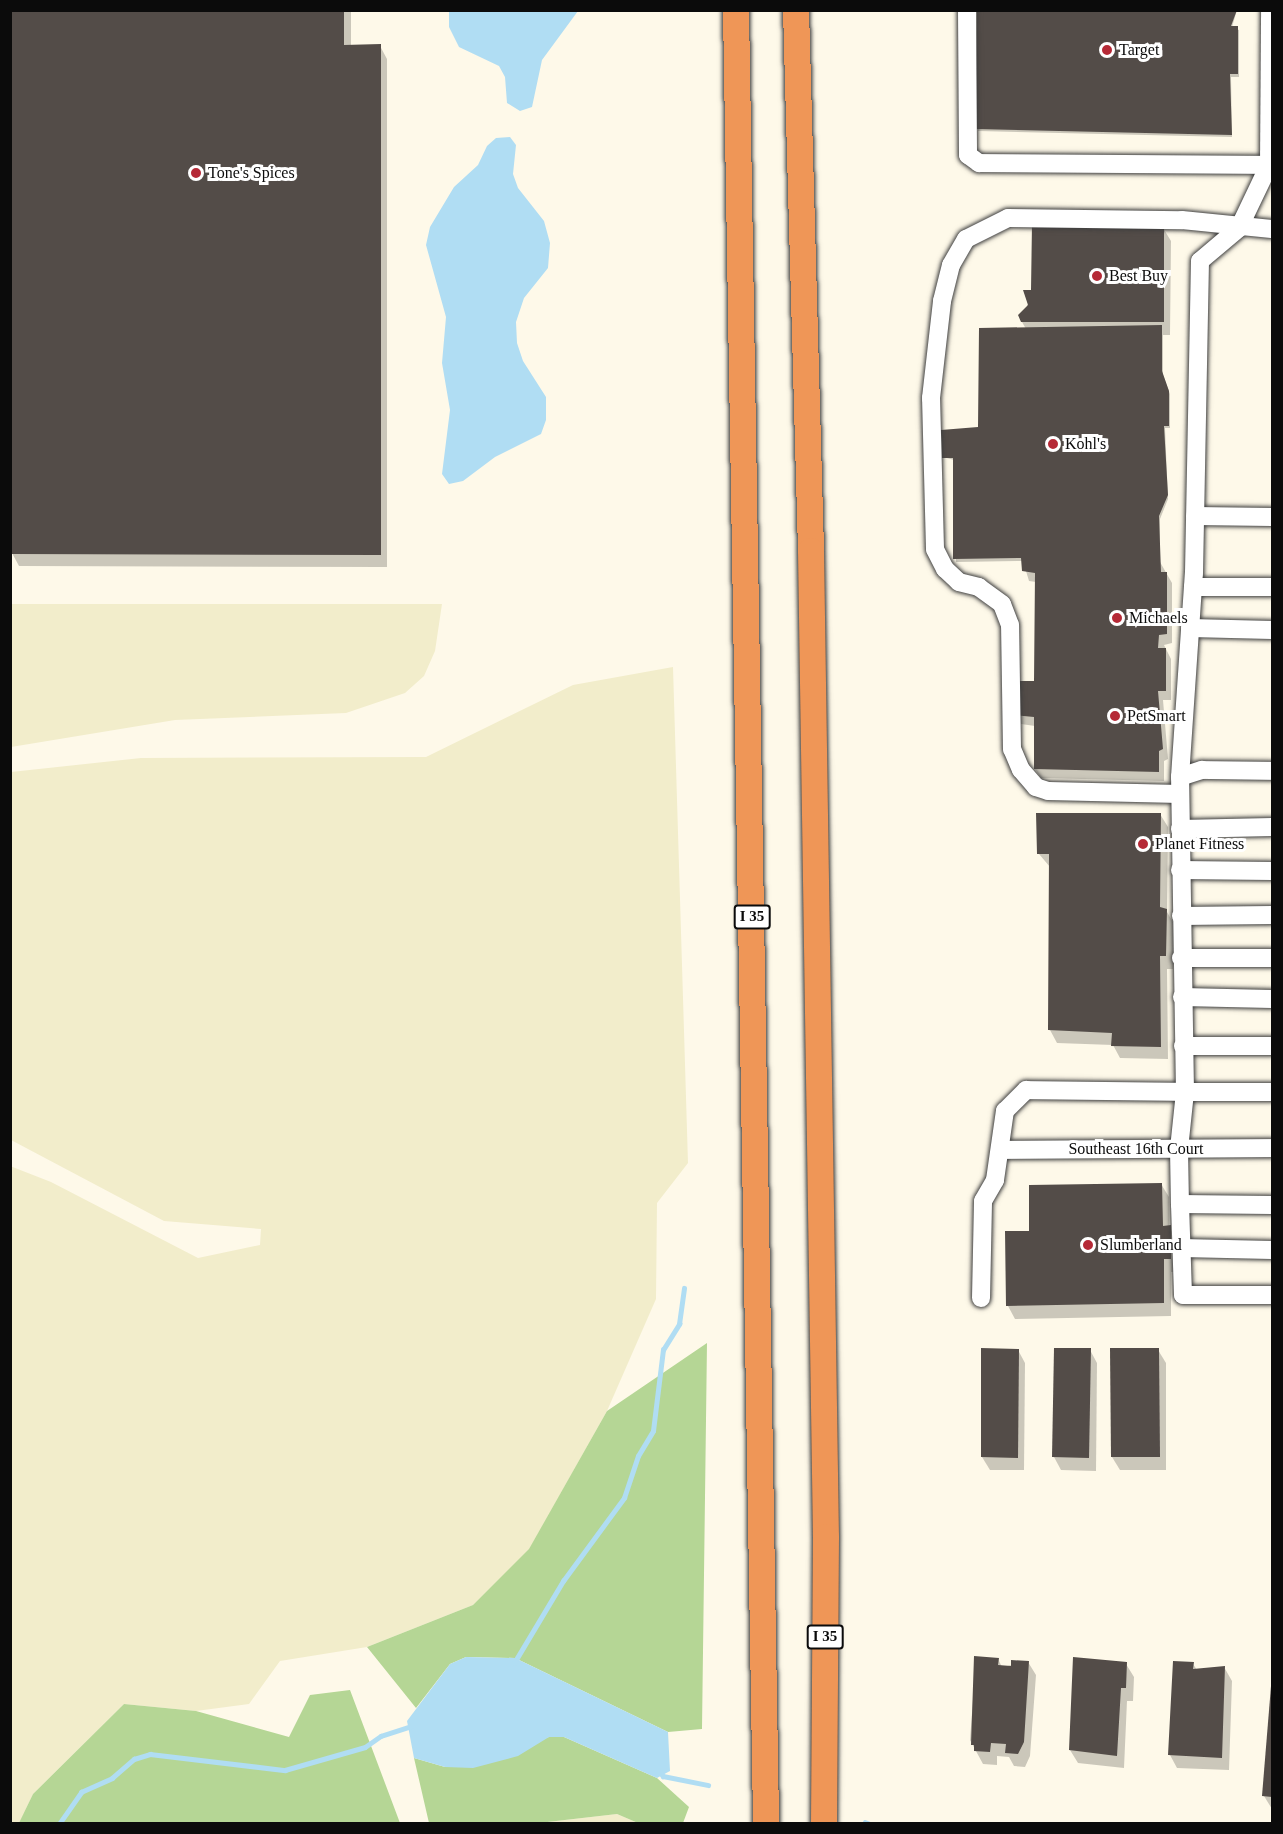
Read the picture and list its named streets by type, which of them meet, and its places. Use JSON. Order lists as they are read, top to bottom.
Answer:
{
  "streets": {
    "highway": ["I 35"],
    "street": ["Southeast 16th Court"]
  },
  "places": [
    "Target",
    "Tone's Spices",
    "Best Buy",
    "Kohl's",
    "Michaels",
    "PetSmart",
    "Planet Fitness",
    "Slumberland"
  ]
}
